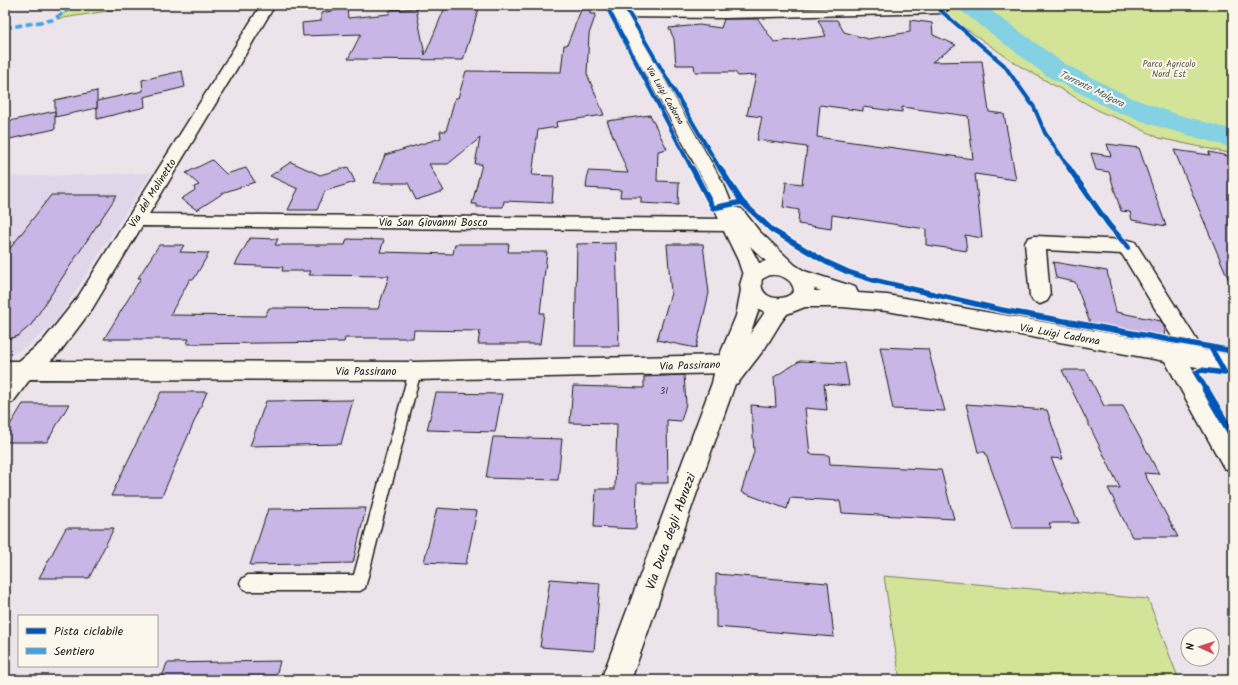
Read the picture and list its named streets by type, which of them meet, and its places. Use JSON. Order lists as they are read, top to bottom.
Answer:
{
  "streets": {
    "street": [
      "Via Luigi Cadorna",
      "Via del Molinetto",
      "Via San Giovanni Bosco",
      "Via Passirano",
      "Via Duca degli Abruzzi"
    ]
  },
  "crossings": [
    ["Via Luigi Cadorna", "Via San Giovanni Bosco"],
    ["Via Luigi Cadorna", "Via Duca degli Abruzzi"],
    ["Via del Molinetto", "Via San Giovanni Bosco"],
    ["Via del Molinetto", "Via Passirano"],
    ["Via Passirano", "Via Duca degli Abruzzi"]
  ],
  "water": ["Torrente Molgora"],
  "parks": ["Parco Agricolo Nord Est"],
  "house_numbers": ["31"],
  "legend": ["Pista ciclabile", "Sentiero"],
  "north": "left"
}
